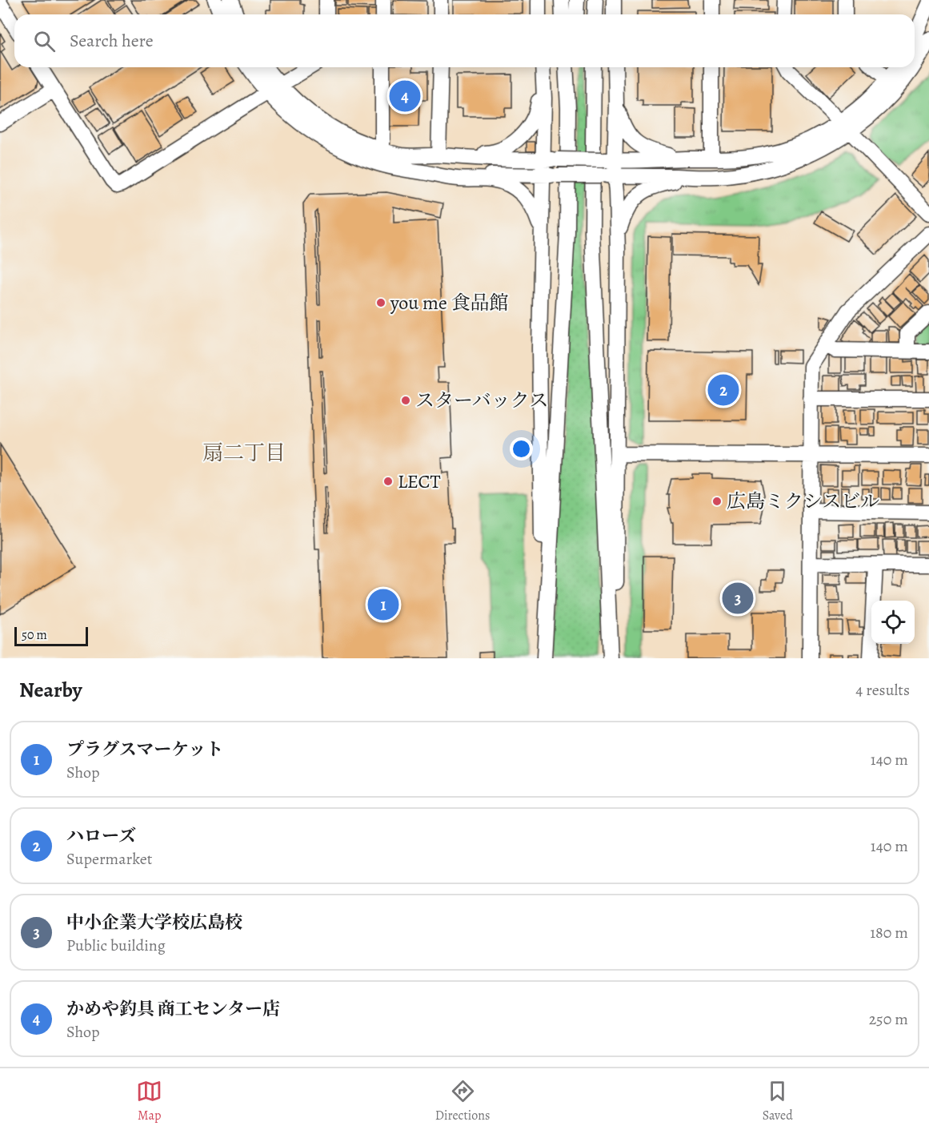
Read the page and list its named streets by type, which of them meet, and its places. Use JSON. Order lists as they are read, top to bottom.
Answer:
{
  "districts": ["扇二丁目"],
  "places": [
    "you me 食品館",
    "スターバックス",
    "LECT",
    "広島ミクシスビル"
  ],
  "scale_bar": "50 m",
  "page": {
    "search": "Search here",
    "pins": [
      "4",
      "2",
      "3",
      "1"
    ],
    "scale": "50 m",
    "heading": ["Nearby", "4 results"],
    "list": [
      {
        "mark": "1",
        "name": "プラグスマーケット",
        "note": "Shop",
        "value": "140 m"
      },
      {
        "mark": "2",
        "name": "ハローズ",
        "note": "Supermarket",
        "value": "140 m"
      },
      {
        "mark": "3",
        "name": "中小企業大学校広島校",
        "note": "Public building",
        "value": "180 m"
      },
      {
        "mark": "4",
        "name": "かめや釣具 商工センター店",
        "note": "Shop",
        "value": "250 m"
      }
    ],
    "nav": ["Map", "Directions", "Saved"]
  }
}
